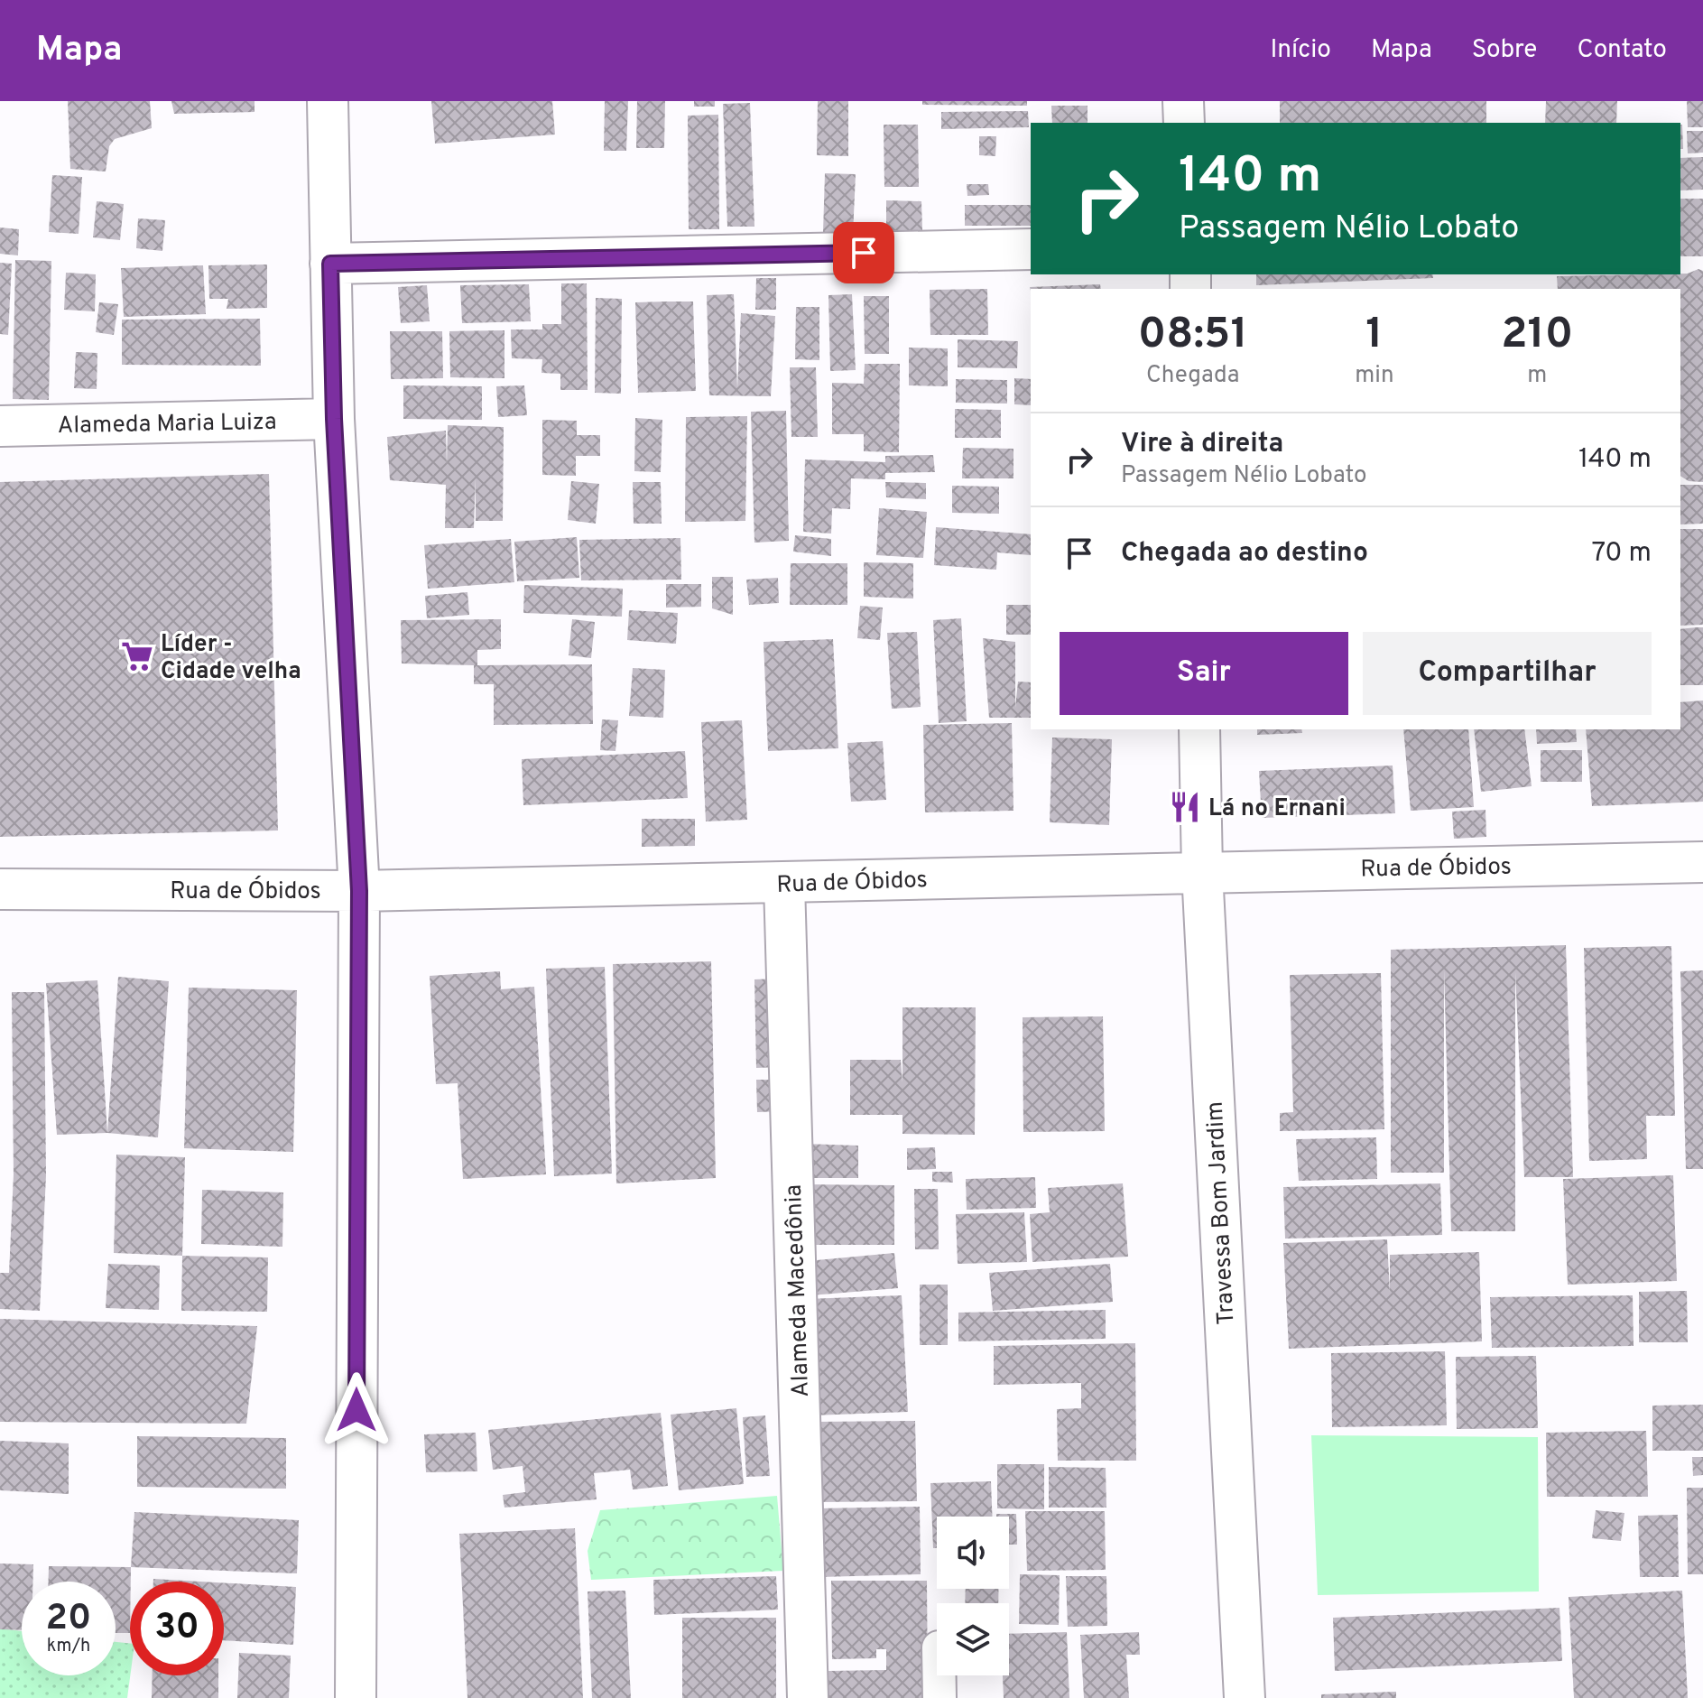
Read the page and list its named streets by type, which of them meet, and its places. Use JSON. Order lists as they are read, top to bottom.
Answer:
{
  "streets": {
    "street": [
      "Alameda Maria Luiza",
      "Rua de Óbidos",
      "Travessa Bom Jardim",
      "Alameda Macedônia"
    ]
  },
  "crossings": [
    ["Rua de Óbidos", "Travessa Bom Jardim"],
    ["Rua de Óbidos", "Alameda Macedônia"]
  ],
  "places": {
    "supermarket": ["Líder - Cidade velha"],
    "restaurant": ["Lá no Ernani"]
  },
  "page": {
    "header": "Mapa",
    "nav": [
      "Início",
      "Mapa",
      "Sobre",
      "Contato"
    ],
    "turn": ["140 m", "Passagem Nélio Lobato"],
    "eta": [
      "08:51",
      "Chegada",
      "1",
      "min",
      "210",
      "m"
    ],
    "list": [
      {
        "name": "Vire à direita",
        "note": "Passagem Nélio Lobato",
        "value": "140 m"
      },
      {
        "name": "Chegada ao destino",
        "value": "70 m"
      }
    ],
    "buttons": ["Sair", "Compartilhar"],
    "speed": "20 km/h",
    "limit": "30"
  }
}
